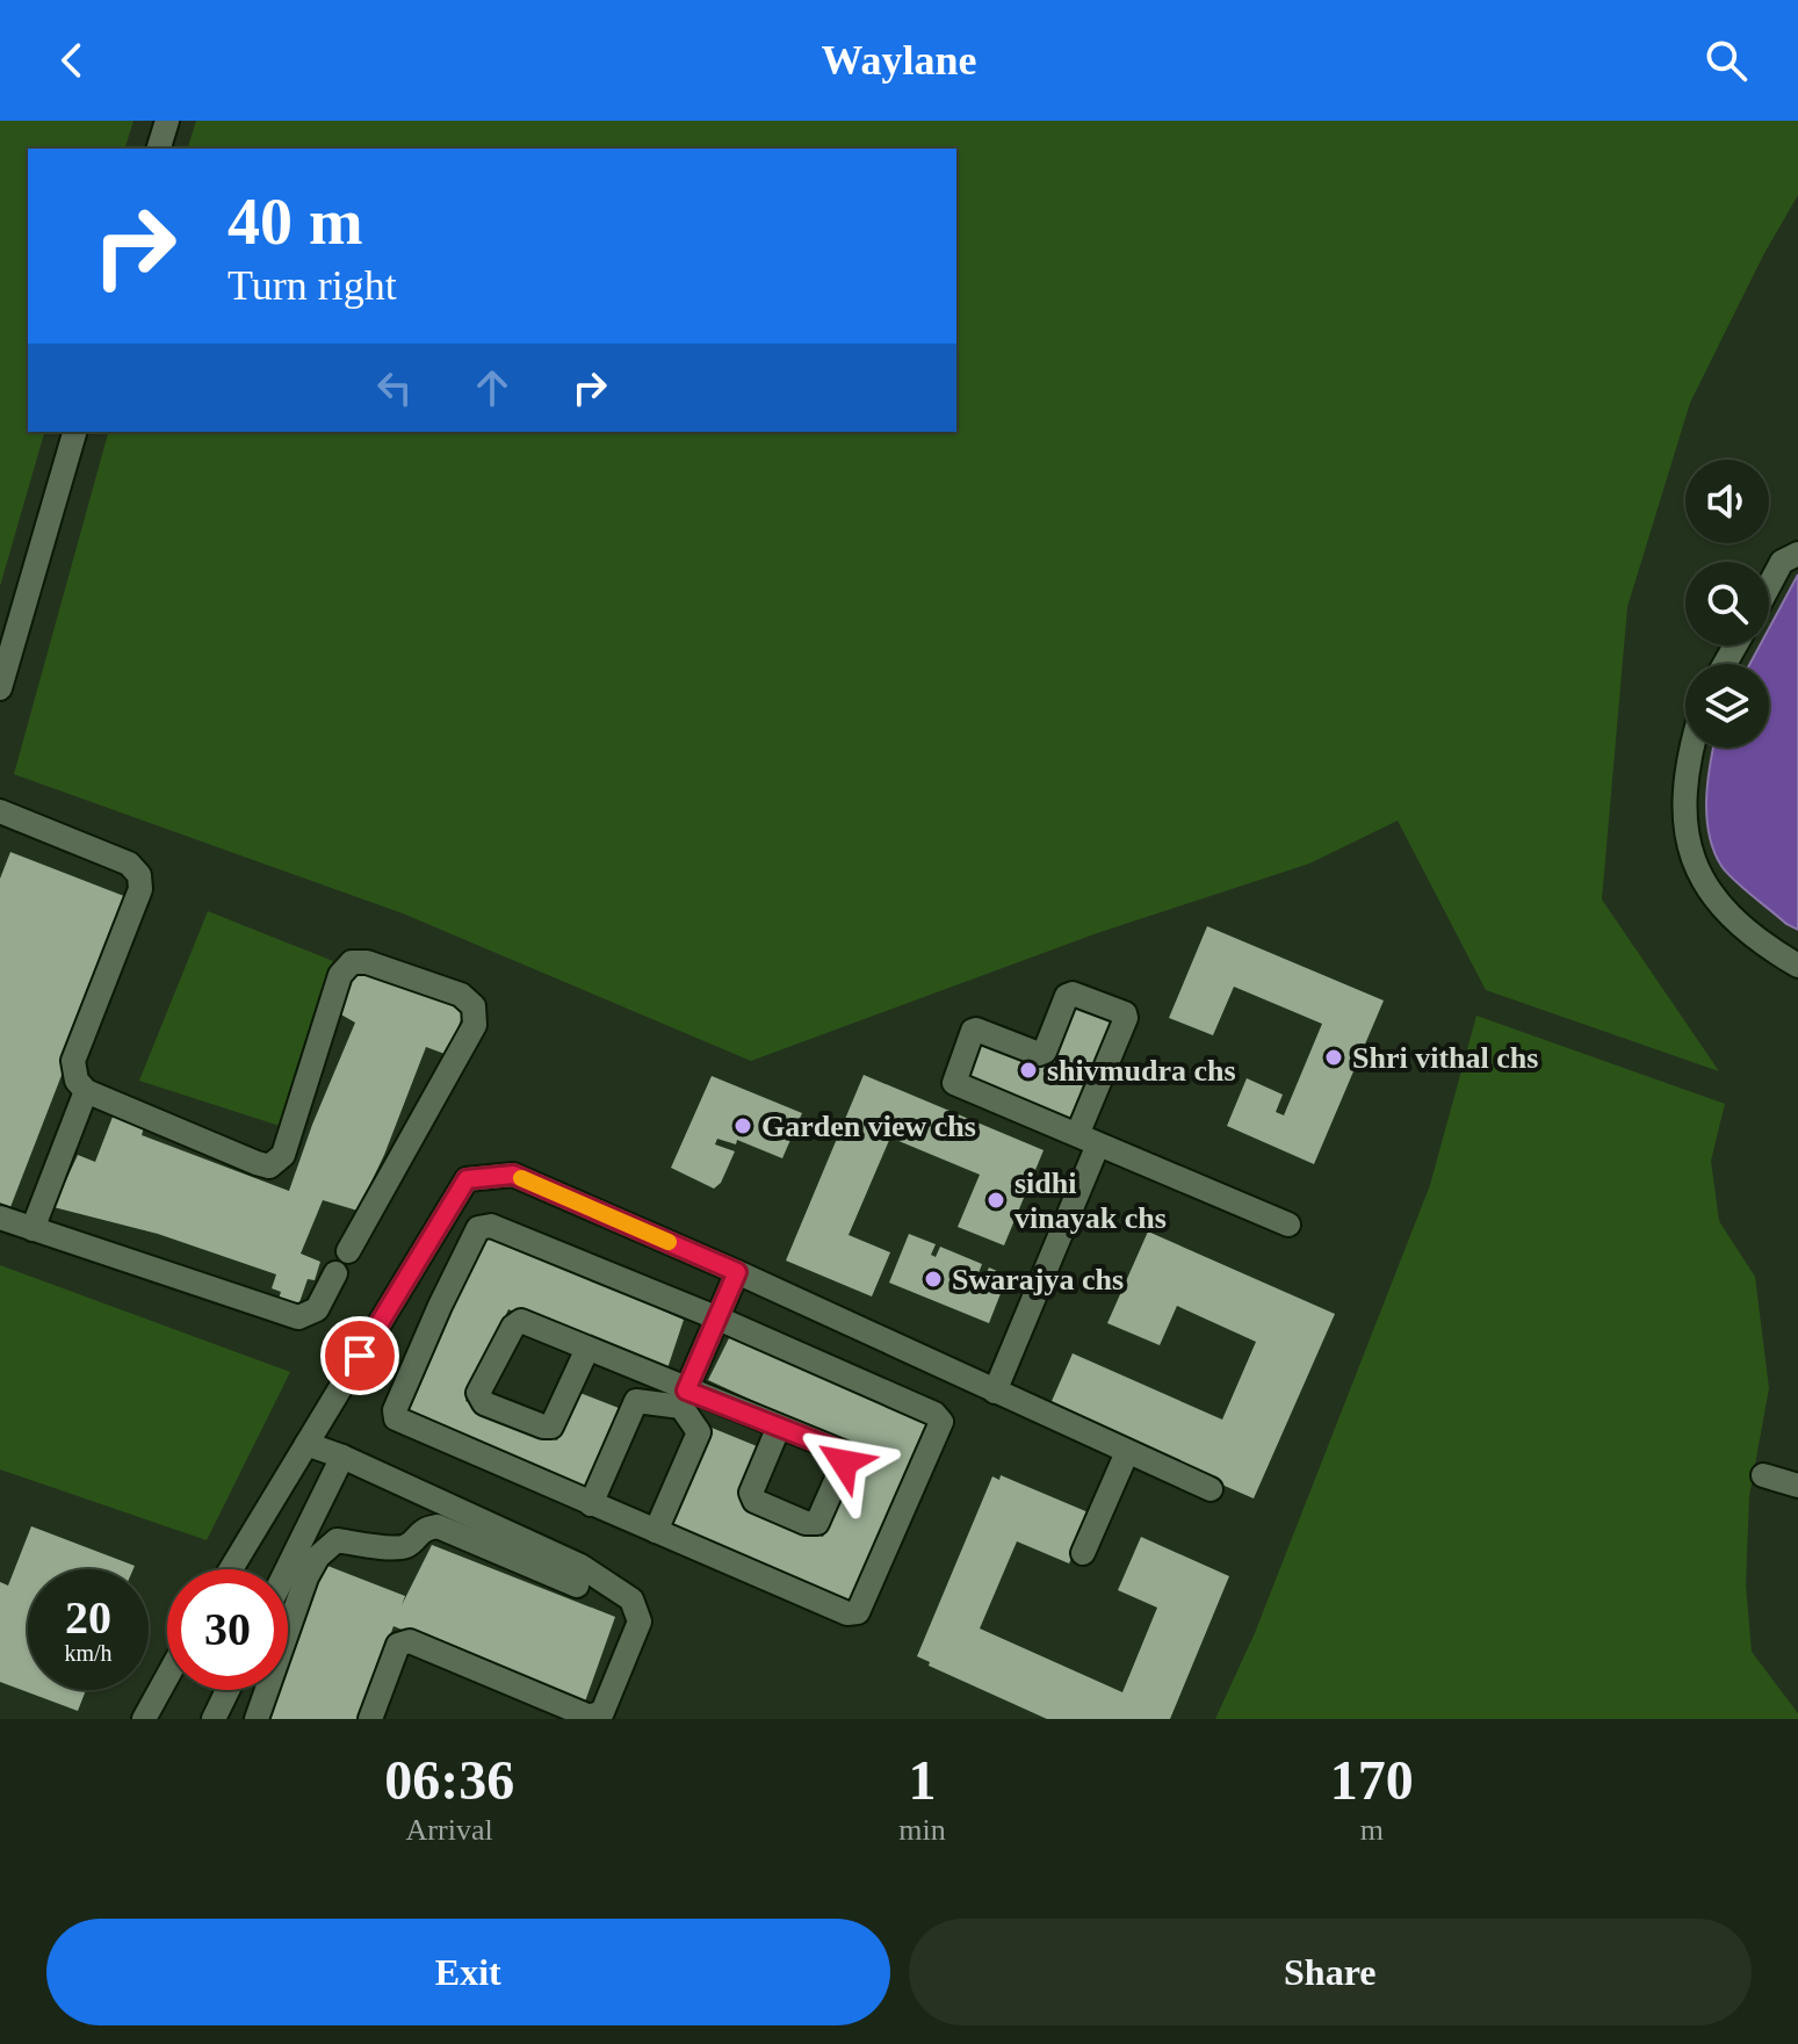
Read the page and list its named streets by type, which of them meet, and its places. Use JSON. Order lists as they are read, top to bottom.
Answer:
{
  "places": [
    "Shri vithal chs",
    "shivmudra chs",
    "Garden view chs",
    "sidhi vinayak chs",
    "Swarajya chs"
  ],
  "page": {
    "header": "Waylane",
    "turn": ["40 m", "Turn right"],
    "speed": "20 km/h",
    "limit": "30",
    "eta": [
      "06:36",
      "Arrival",
      "1",
      "min",
      "170",
      "m"
    ],
    "buttons": ["Exit", "Share"]
  }
}
